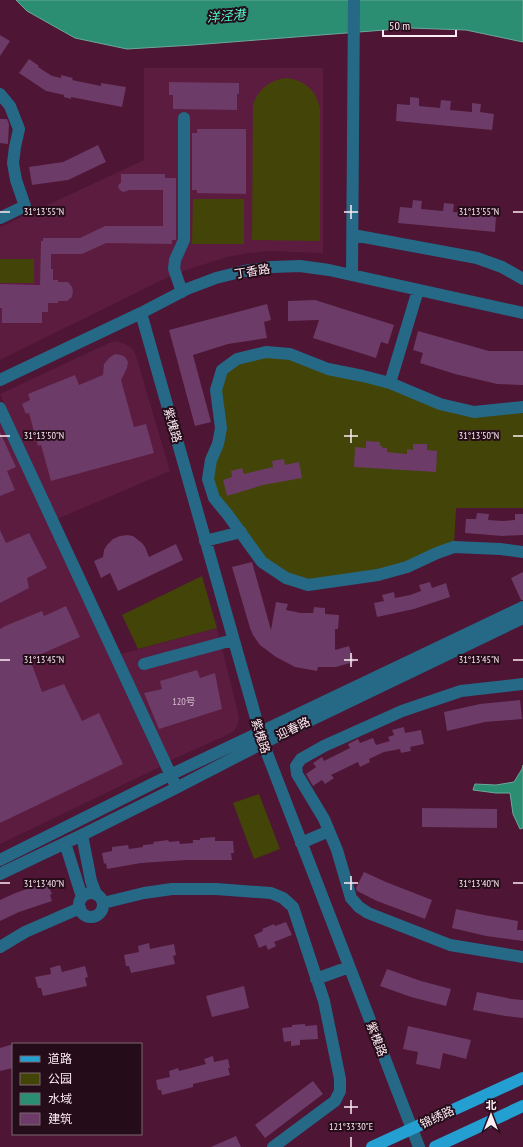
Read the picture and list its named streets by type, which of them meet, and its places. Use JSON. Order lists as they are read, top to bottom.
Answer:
{
  "streets": {
    "main road": ["锦绣路"],
    "street": ["丁香路", "紫槐路", "迎春路"]
  },
  "crossings": [
    ["丁香路", "紫槐路"],
    ["紫槐路", "迎春路"],
    ["紫槐路", "锦绣路"]
  ],
  "water": ["洋泾港"],
  "house_numbers": ["120号"],
  "legend": [
    "道路",
    "公园",
    "水域",
    "建筑"
  ],
  "scale_bar": "50 m",
  "north": "top",
  "coordinates": [
    "31°13'55\"N",
    "31°13'50\"N",
    "31°13'45\"N",
    "31°13'40\"N",
    "121°33'30\"E"
  ]
}
